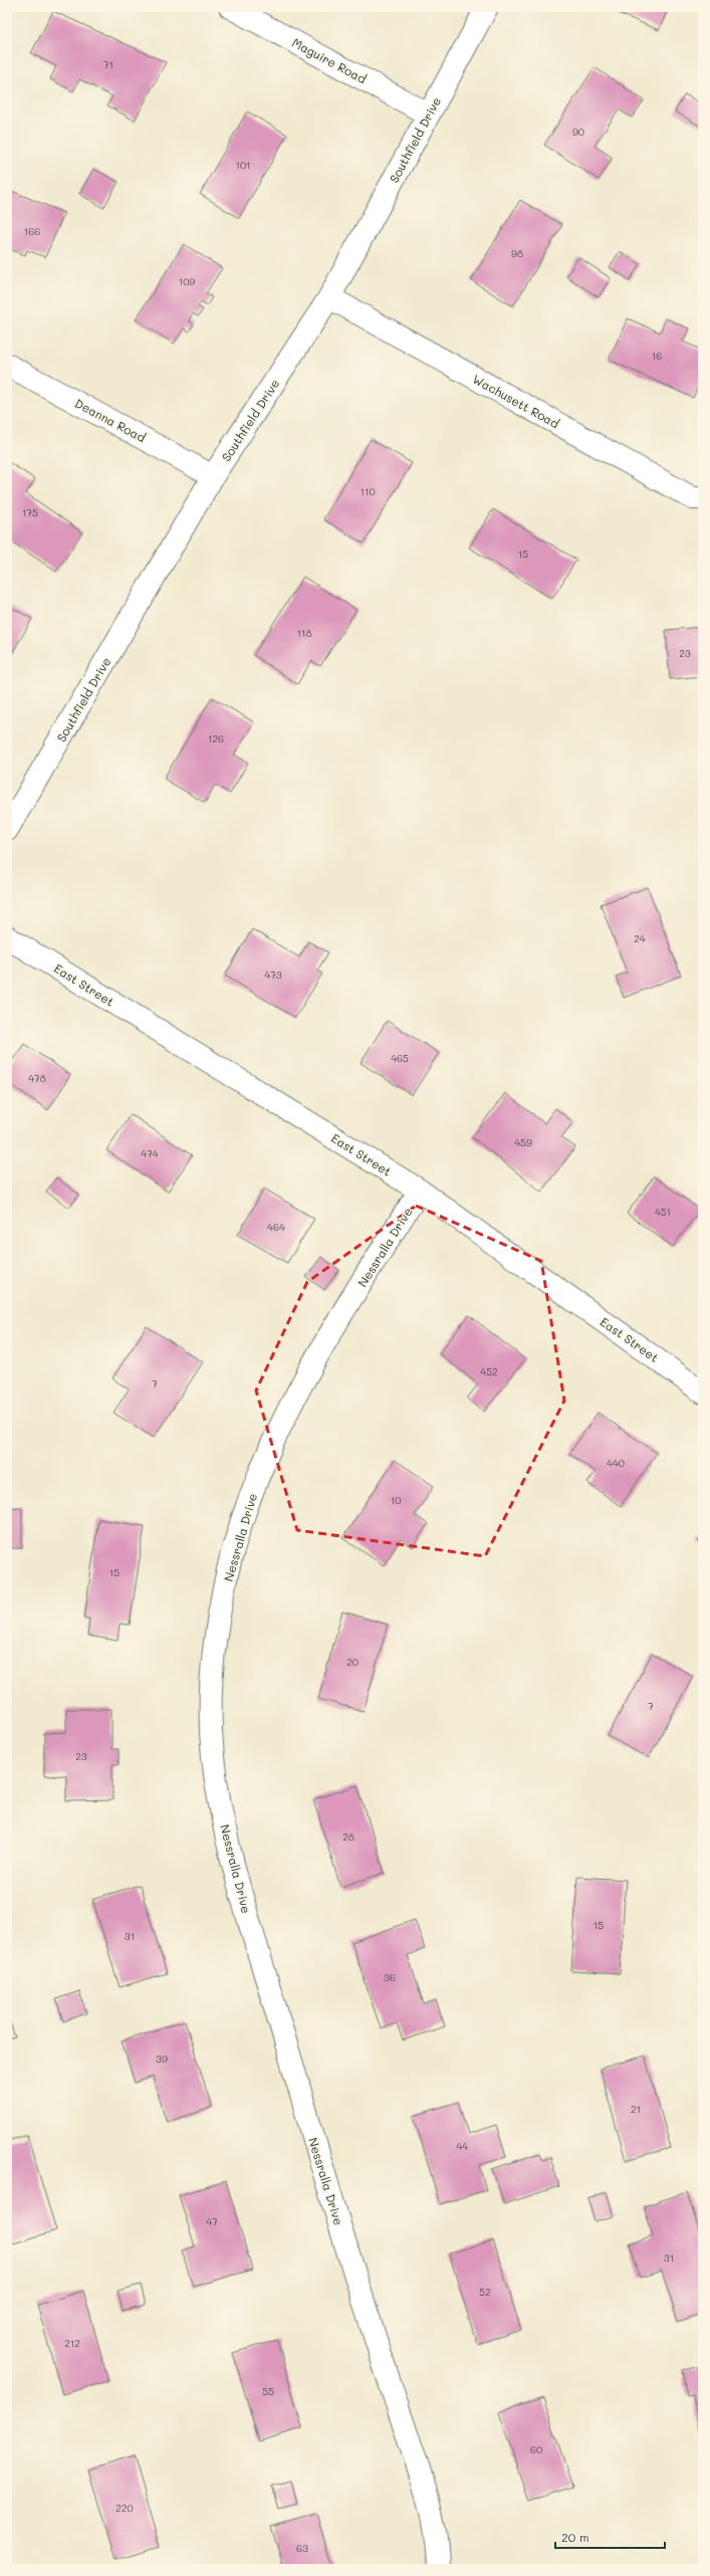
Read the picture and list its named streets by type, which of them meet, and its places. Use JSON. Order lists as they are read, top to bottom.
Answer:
{
  "streets": {
    "street": [
      "Maguire Road",
      "Southfield Drive",
      "Wachusett Road",
      "Deanna Road",
      "East Street",
      "Nessralla Drive"
    ]
  },
  "crossings": [
    ["Maguire Road", "Southfield Drive"],
    ["Southfield Drive", "Wachusett Road"],
    ["Southfield Drive", "Deanna Road"],
    ["East Street", "Nessralla Drive"]
  ],
  "house_numbers": [
    "71",
    "90",
    "101",
    "166",
    "98",
    "109",
    "16",
    "110",
    "175",
    "15",
    "118",
    "23",
    "126",
    "24",
    "473",
    "465",
    "478",
    "459",
    "474",
    "451",
    "464",
    "452",
    "7",
    "440",
    "10",
    "15",
    "20",
    "7",
    "23",
    "28",
    "15",
    "31",
    "36",
    "39",
    "21",
    "44",
    "47",
    "31",
    "52",
    "212",
    "55",
    "60",
    "220",
    "63"
  ],
  "scale_bar": "20 m"
}
